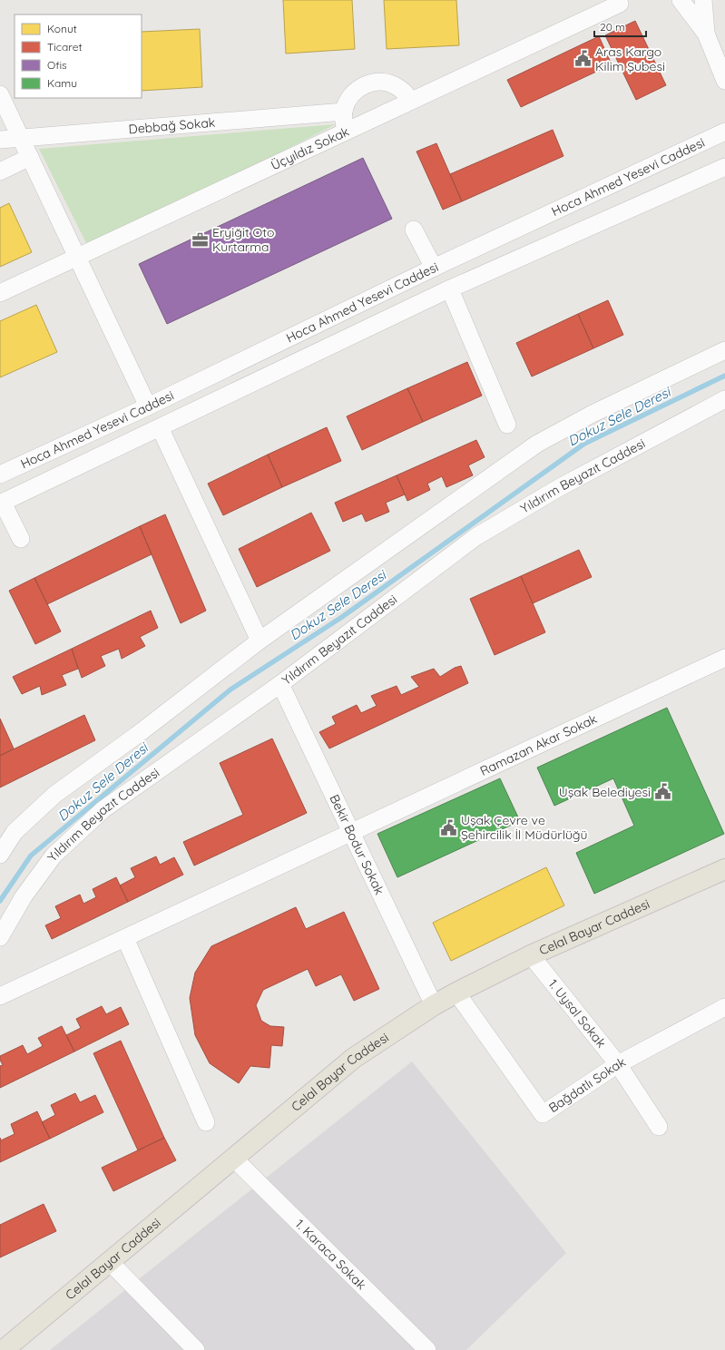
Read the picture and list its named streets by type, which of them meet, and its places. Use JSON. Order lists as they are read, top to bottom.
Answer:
{
  "streets": {
    "main road": ["Celal Bayar Caddesi"],
    "street": [
      "Debbağ Sokak",
      "Üçyıldız Sokak",
      "Hoca Ahmed Yesevi Caddesi",
      "Yıldırım Beyazıt Caddesi",
      "Ramazan Akar Sokak",
      "Bekir Bodur Sokak",
      "1. Uysal Sokak",
      "Bağdatlı Sokak",
      "1. Karaca Sokak"
    ]
  },
  "crossings": [
    ["Yıldırım Beyazıt Caddesi", "Bekir Bodur Sokak"],
    ["Ramazan Akar Sokak", "Bekir Bodur Sokak"],
    ["Bekir Bodur Sokak", "Celal Bayar Caddesi"],
    ["Celal Bayar Caddesi", "1. Uysal Sokak"],
    ["Celal Bayar Caddesi", "Bağdatlı Sokak"],
    ["Celal Bayar Caddesi", "1. Karaca Sokak"],
    ["1. Uysal Sokak", "Bağdatlı Sokak"]
  ],
  "water": ["Dokuz Sele Deresi"],
  "places": {
    "public building": ["Aras Kargo Kilim Şubesi", "Uşak Belediyesi", "Uşak Çevre ve Şehircilik İl Müdürlüğü"],
    "office": ["Eryiğit Oto Kurtarma"]
  },
  "legend": [
    "Konut",
    "Ticaret",
    "Ofis",
    "Kamu"
  ],
  "scale_bar": "20 m"
}
